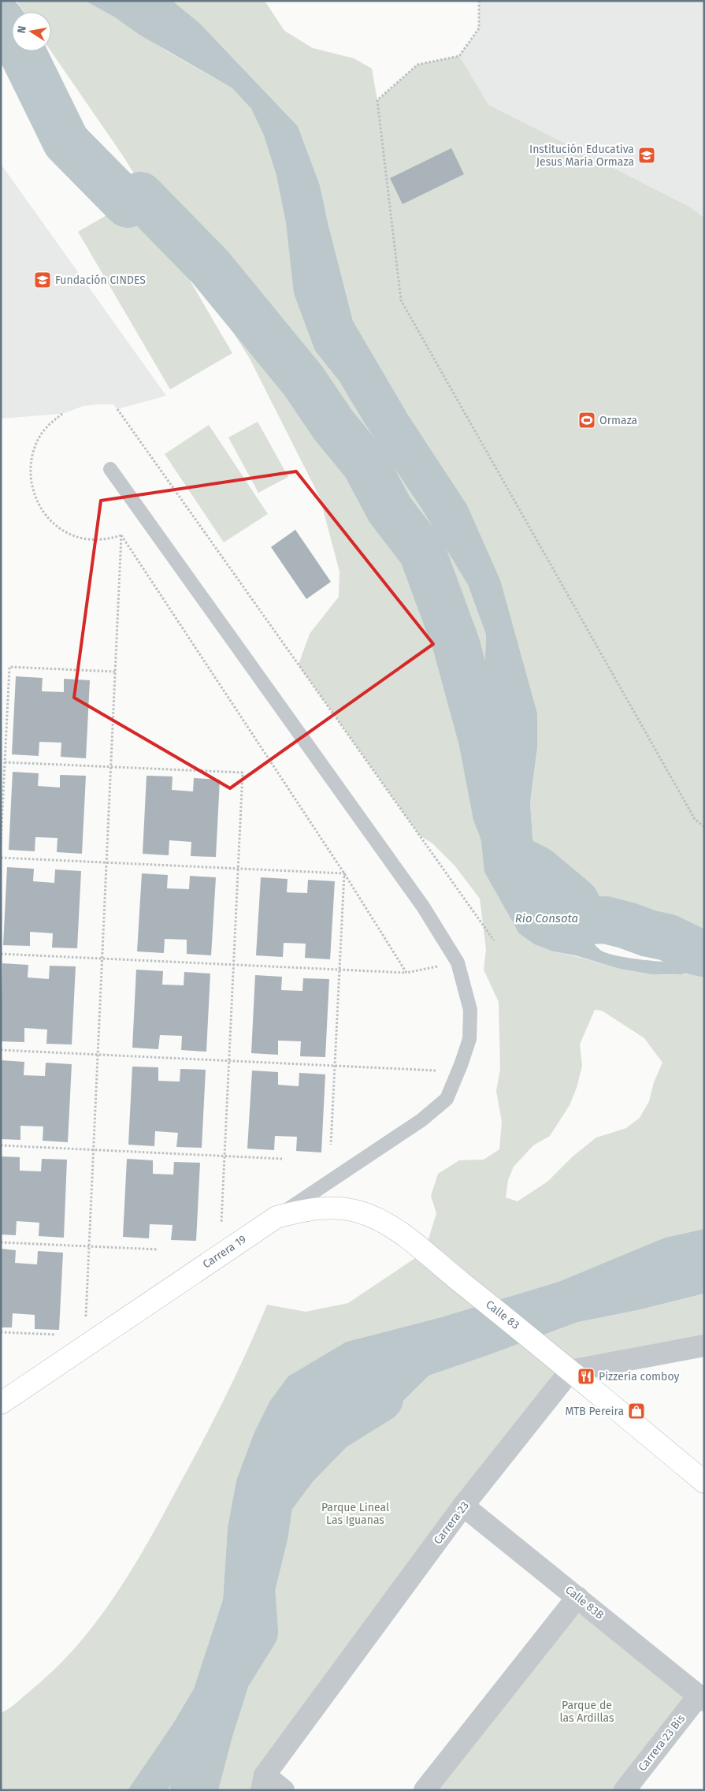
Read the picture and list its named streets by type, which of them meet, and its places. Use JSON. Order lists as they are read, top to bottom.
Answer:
{
  "streets": {
    "street": [
      "Carrera 19",
      "Calle 83",
      "Carrera 23",
      "Calle 83B",
      "Carrera 23 Bis"
    ]
  },
  "crossings": [
    ["Carrera 19", "Calle 83"],
    ["Calle 83", "Carrera 23"],
    ["Carrera 23", "Calle 83B"],
    ["Calle 83B", "Carrera 23 Bis"]
  ],
  "water": ["Rio Consota"],
  "parks": ["Parque Lineal Las Iguanas", "Parque de las Ardillas"],
  "places": {
    "school or university": ["Institución Educativa Jesus Maria Ormaza", "Fundación CINDES"],
    "sports": ["Ormaza"],
    "restaurant": ["Pizzeria comboy"],
    "shop": ["MTB Pereira"]
  },
  "north": "left"
}
